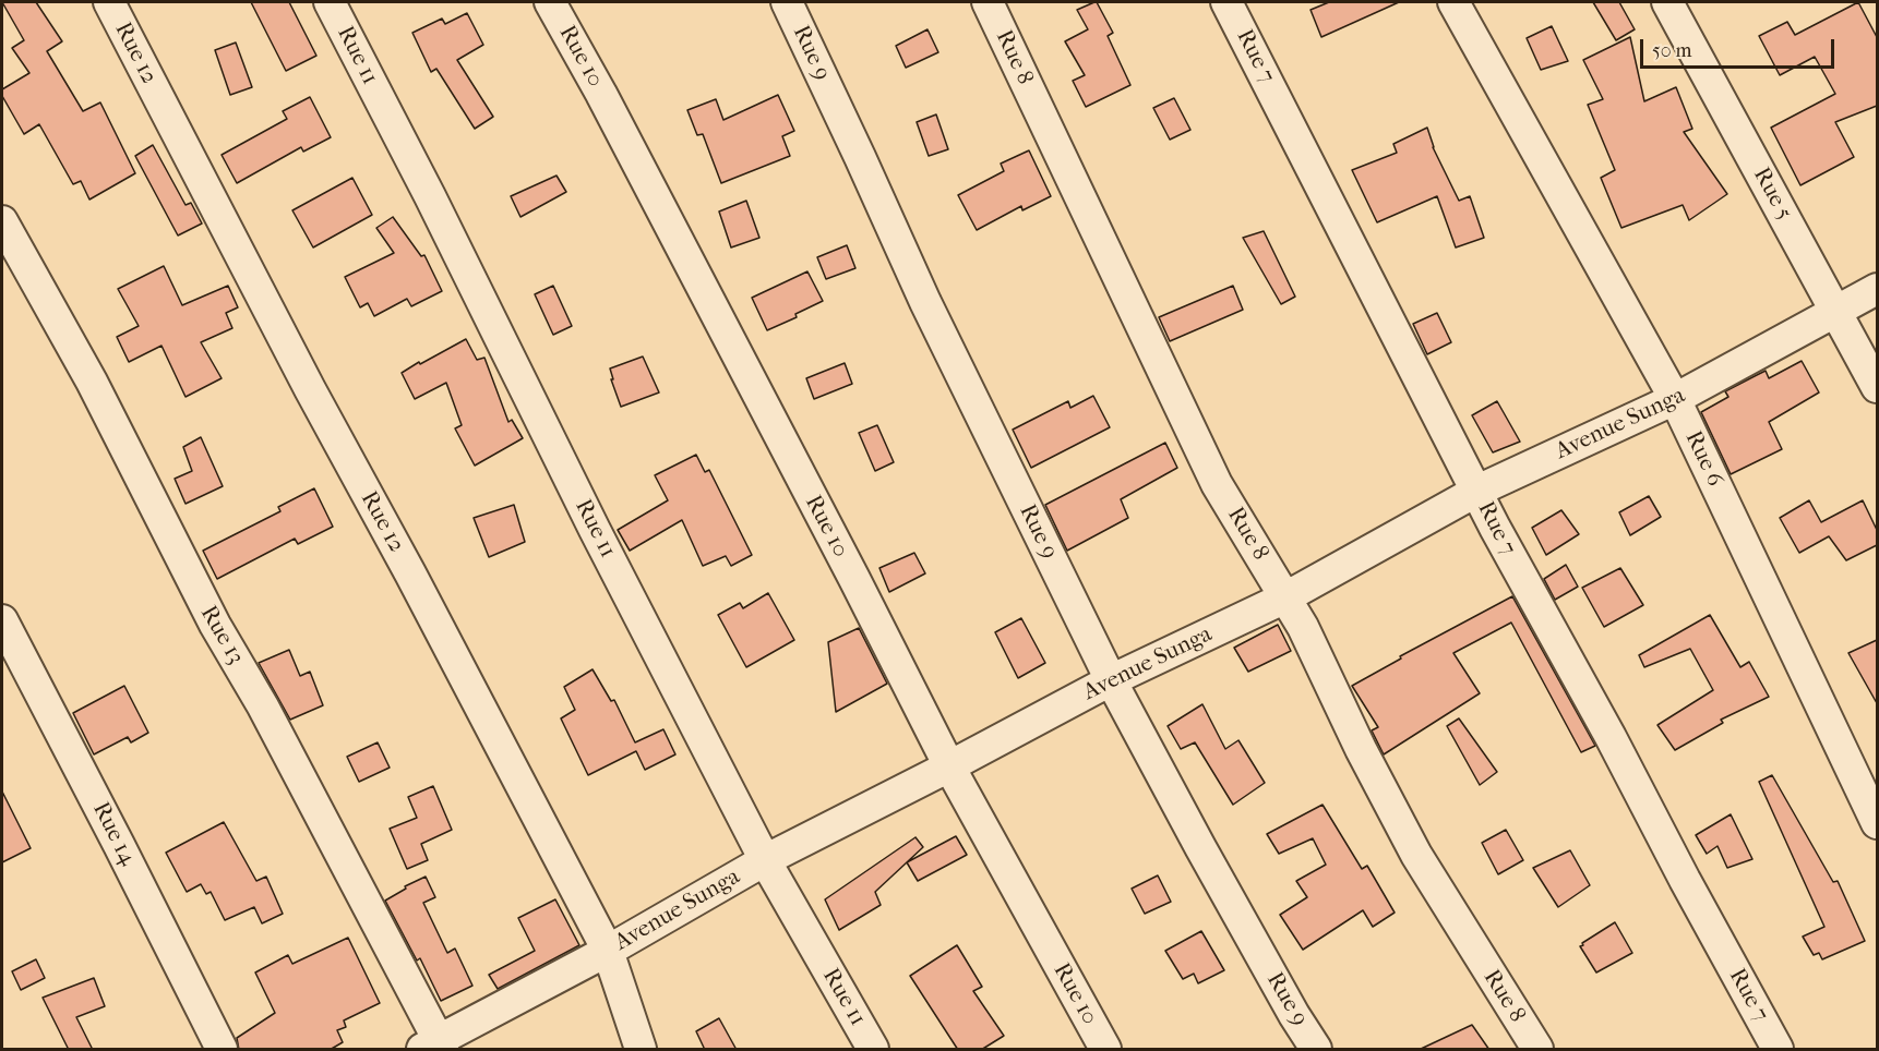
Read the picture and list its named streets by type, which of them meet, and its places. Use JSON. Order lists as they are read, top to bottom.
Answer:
{
  "streets": {
    "street": [
      "Rue 12",
      "Rue 9",
      "Rue 11",
      "Rue 10",
      "Rue 7",
      "Rue 8",
      "Rue 5",
      "Avenue Sunga",
      "Rue 6",
      "Rue 13",
      "Rue 14"
    ]
  },
  "crossings": [
    ["Rue 12", "Avenue Sunga"],
    ["Rue 9", "Avenue Sunga"],
    ["Rue 11", "Avenue Sunga"],
    ["Rue 10", "Avenue Sunga"],
    ["Rue 7", "Avenue Sunga"],
    ["Rue 8", "Avenue Sunga"],
    ["Rue 5", "Avenue Sunga"],
    ["Avenue Sunga", "Rue 6"],
    ["Avenue Sunga", "Rue 13"]
  ],
  "scale_bar": "50 m"
}
